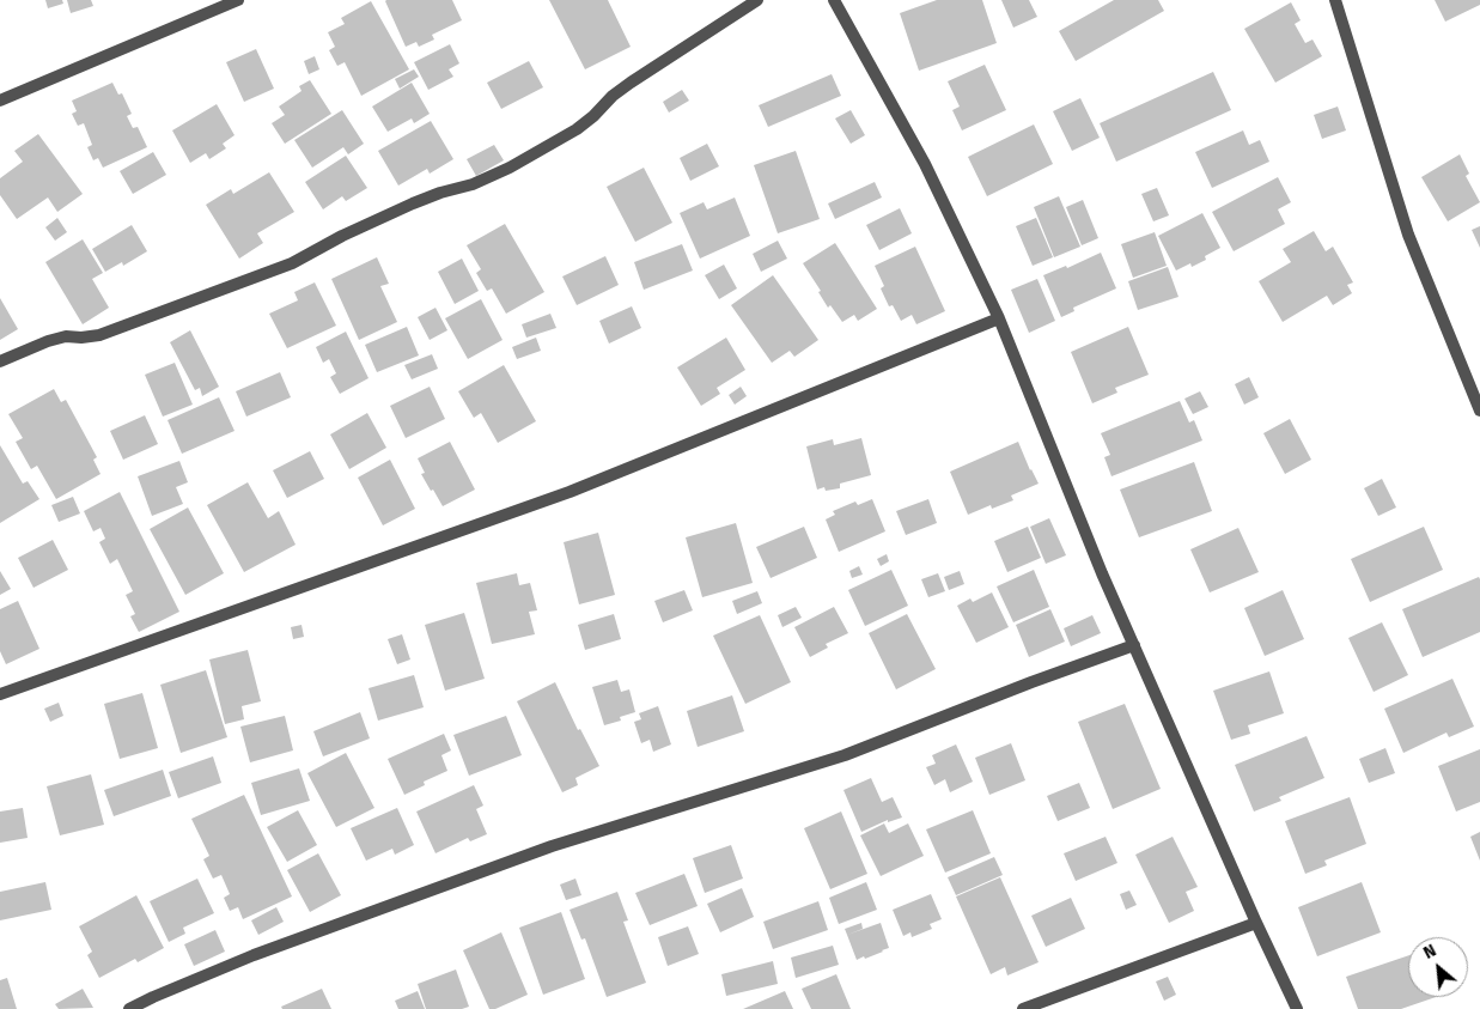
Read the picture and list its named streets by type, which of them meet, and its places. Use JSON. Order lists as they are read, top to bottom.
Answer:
{
  "north": "top left"
}
